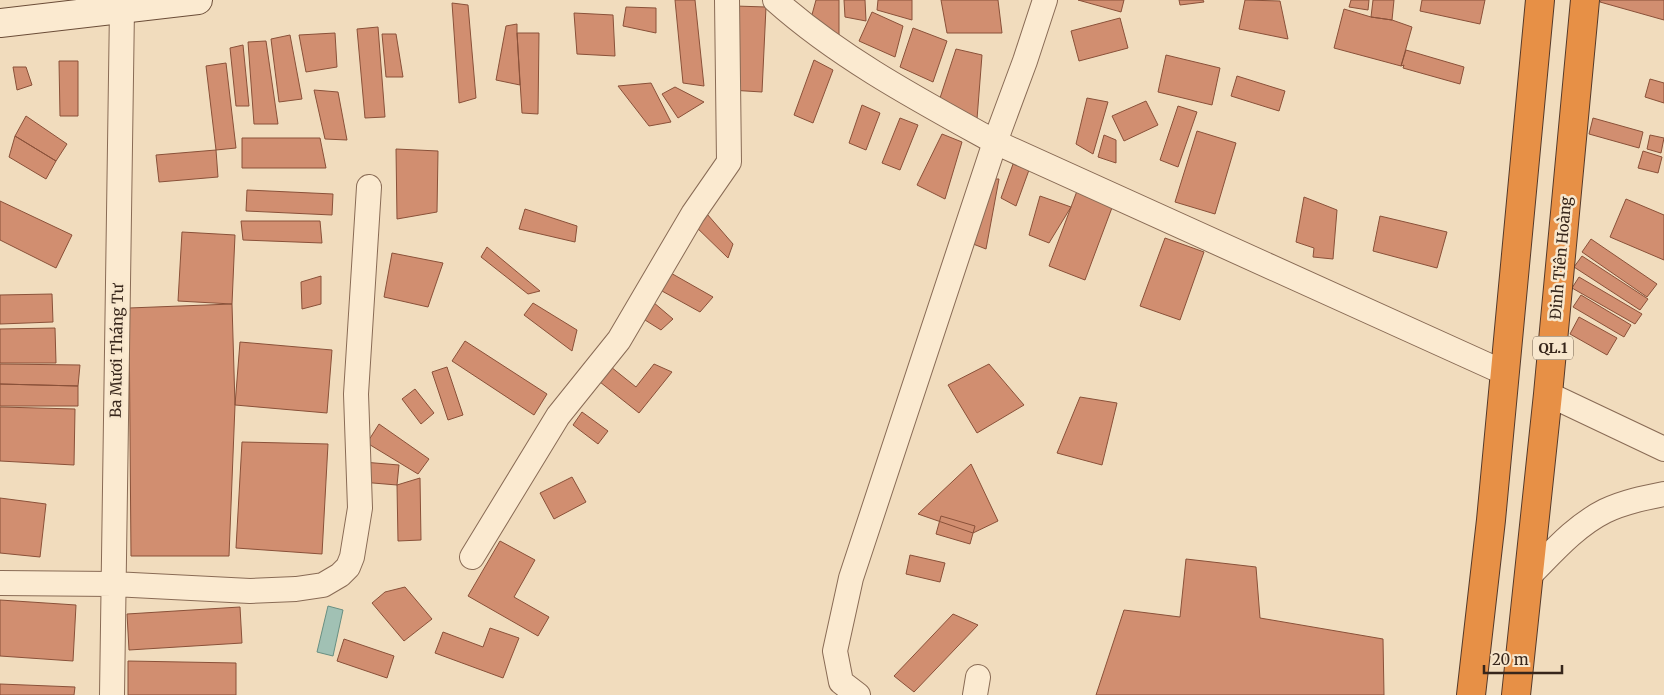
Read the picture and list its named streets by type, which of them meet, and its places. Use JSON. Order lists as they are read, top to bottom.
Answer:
{
  "streets": {
    "highway": ["Đinh Tiên Hoàng", "QL.1"],
    "street": ["Ba Mươi Tháng Tư"]
  },
  "scale_bar": "20 m"
}
